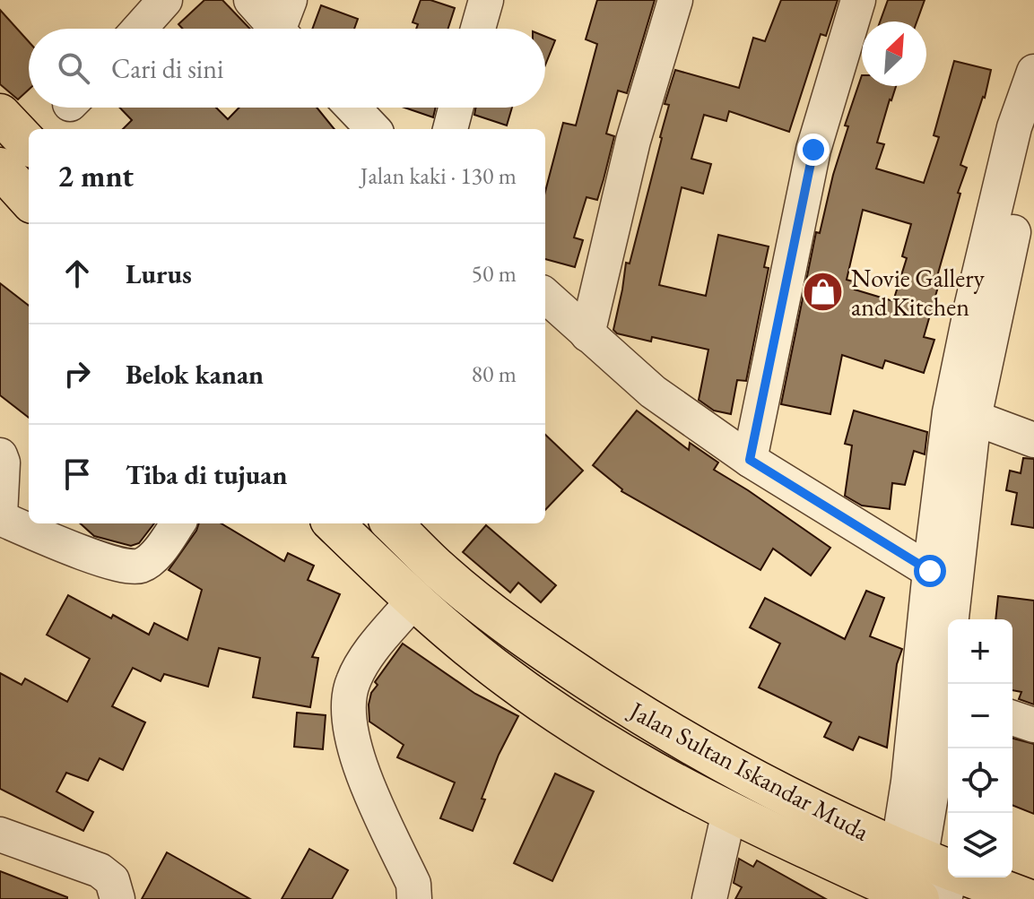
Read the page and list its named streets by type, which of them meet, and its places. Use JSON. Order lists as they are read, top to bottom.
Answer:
{
  "streets": {
    "highway": ["Jalan Sultan Iskandar Muda"]
  },
  "places": {
    "shop": ["Novie Gallery and Kitchen"]
  },
  "north": "top right",
  "page": {
    "search": "Cari di sini",
    "heading": ["2 mnt", "Jalan kaki · 130 m"],
    "list": [
      ["Lurus", "50 m"],
      ["Belok kanan", "80 m"],
      "Tiba di tujuan"
    ],
    "map_buttons": ["+", "−"]
  }
}
